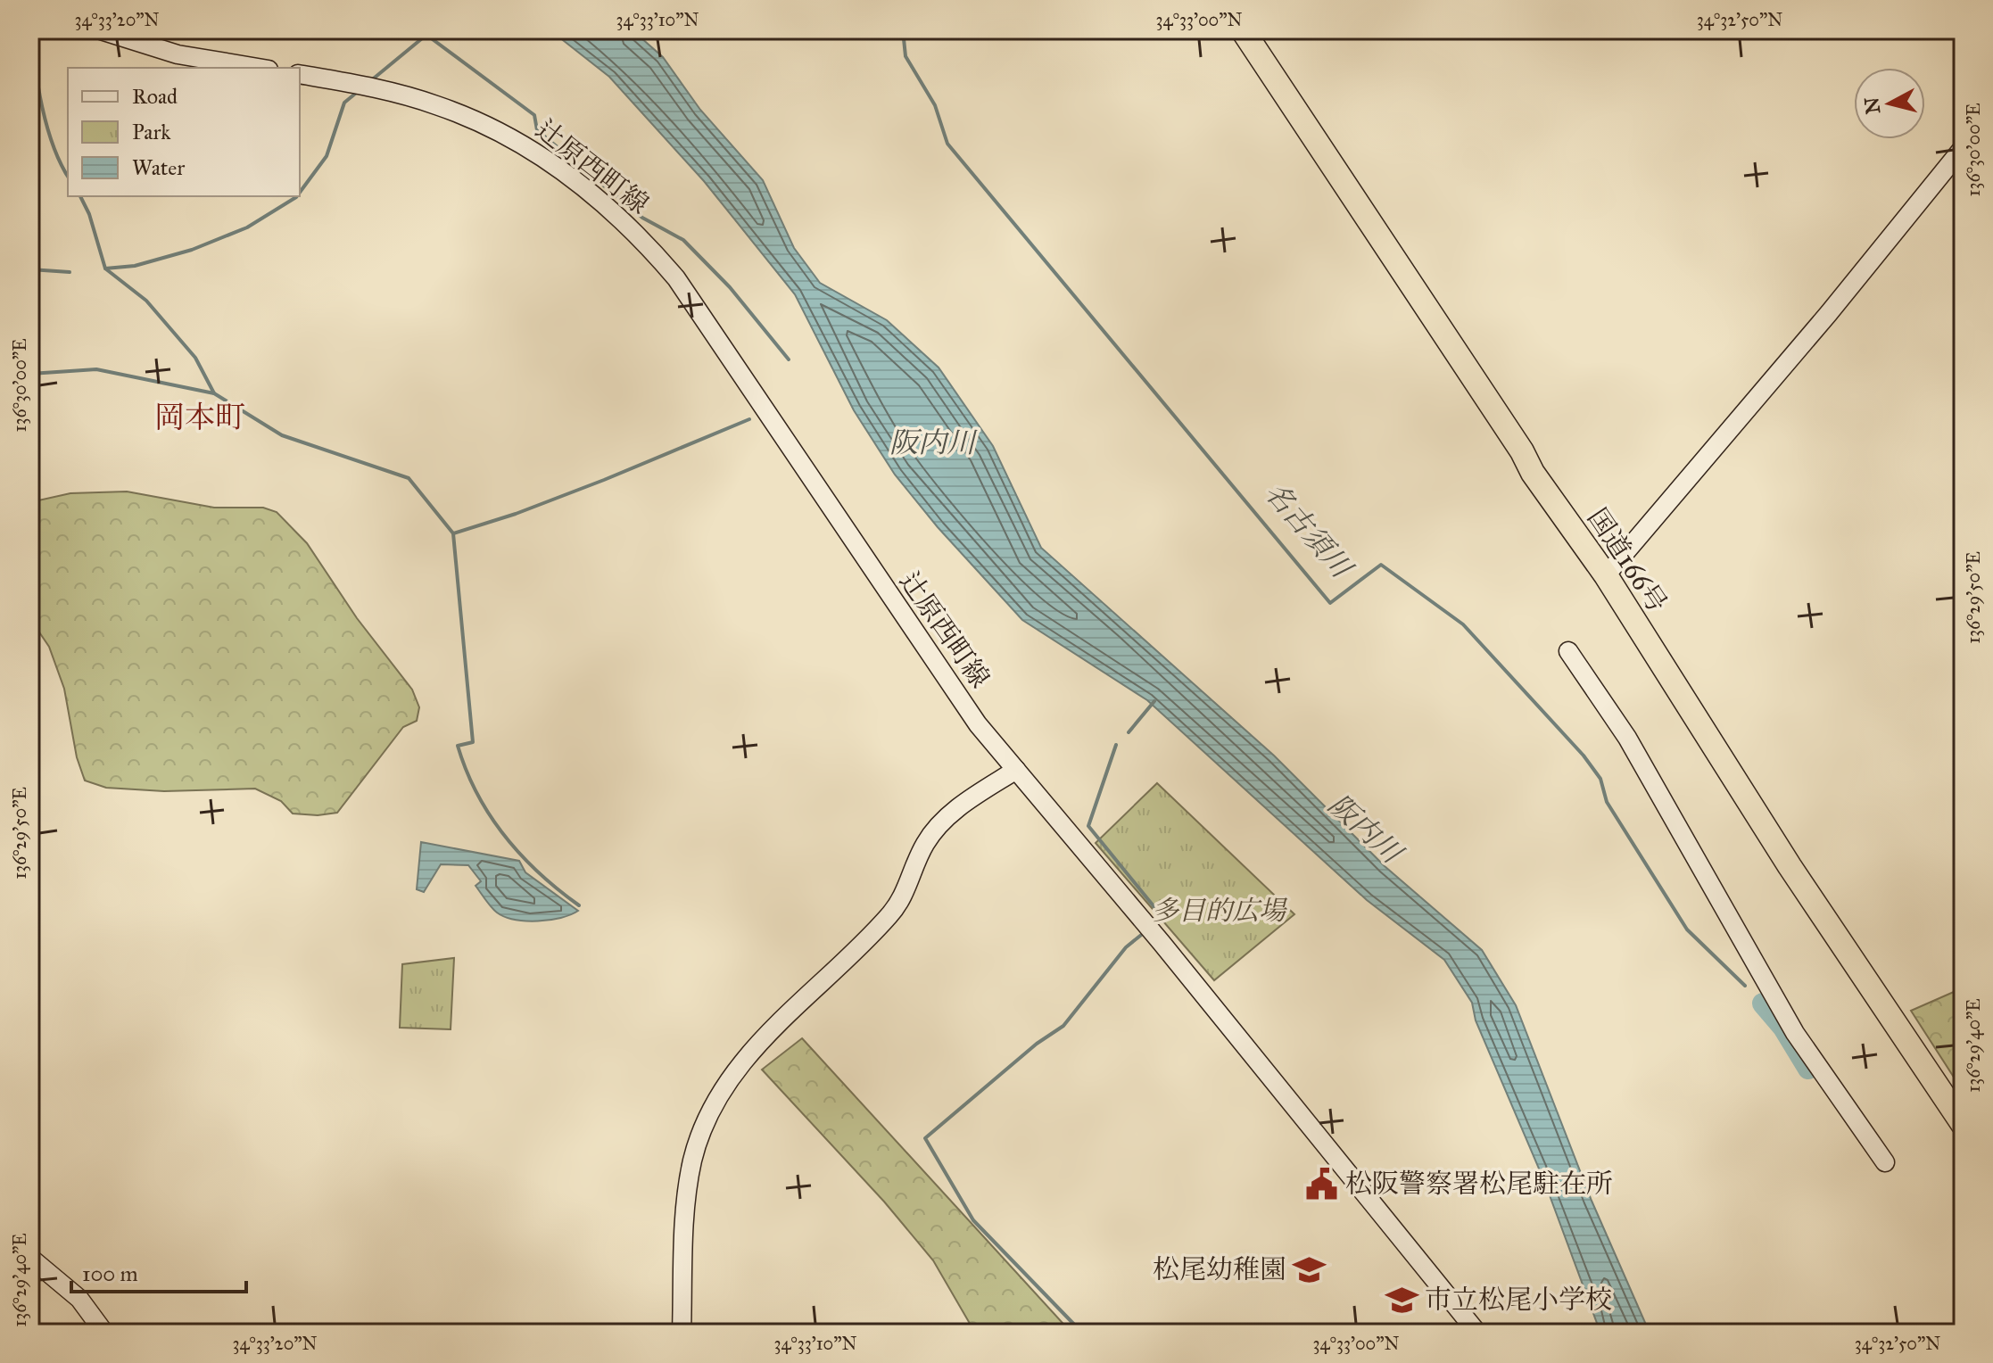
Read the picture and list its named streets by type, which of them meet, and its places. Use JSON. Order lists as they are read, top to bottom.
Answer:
{
  "streets": {
    "highway": ["国道166号"],
    "street": ["辻原西町線"]
  },
  "districts": ["岡本町"],
  "water": ["阪内川", "名古須川"],
  "parks": ["多目的広場"],
  "places": {
    "public building": ["松阪警察署松尾駐在所"],
    "school or university": ["松尾幼稚園", "市立松尾小学校"]
  },
  "legend": ["Road", "Park", "Water"],
  "scale_bar": "100 m",
  "north": "left",
  "coordinates": [
    "34°33'20\"N",
    "34°33'10\"N",
    "34°33'00\"N",
    "34°32'50\"N",
    "136°30'00\"E",
    "136°29'50\"E",
    "136°29'40\"E"
  ]
}
